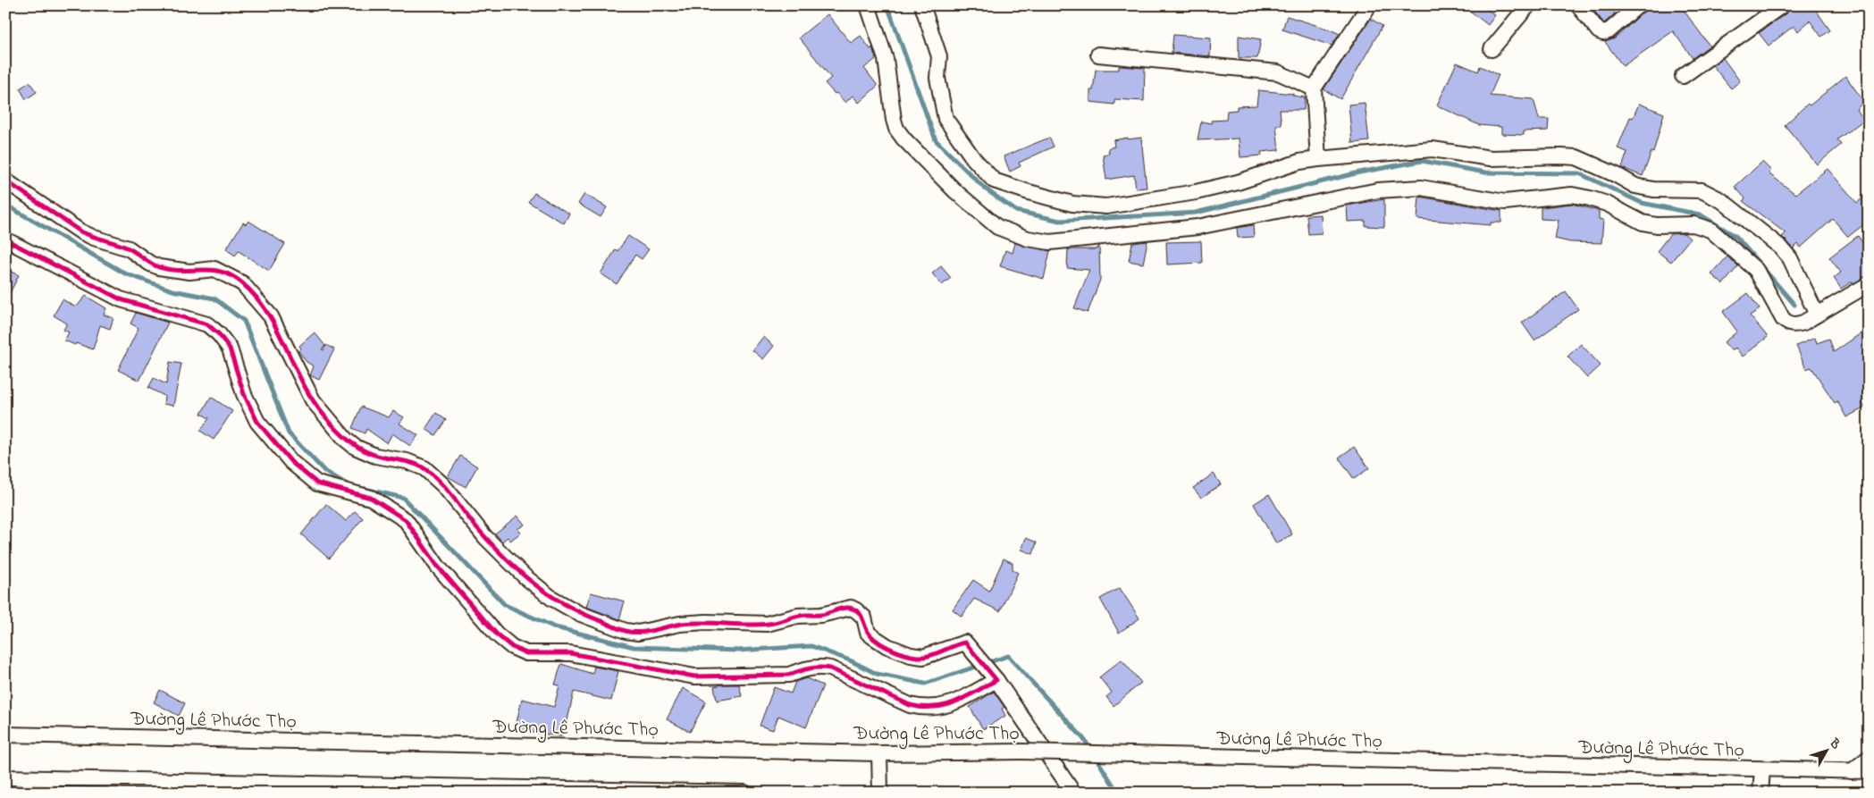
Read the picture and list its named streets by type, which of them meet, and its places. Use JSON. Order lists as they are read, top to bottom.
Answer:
{
  "streets": {
    "street": ["Đường Lê Phước Thọ"]
  },
  "north": "top right"
}
